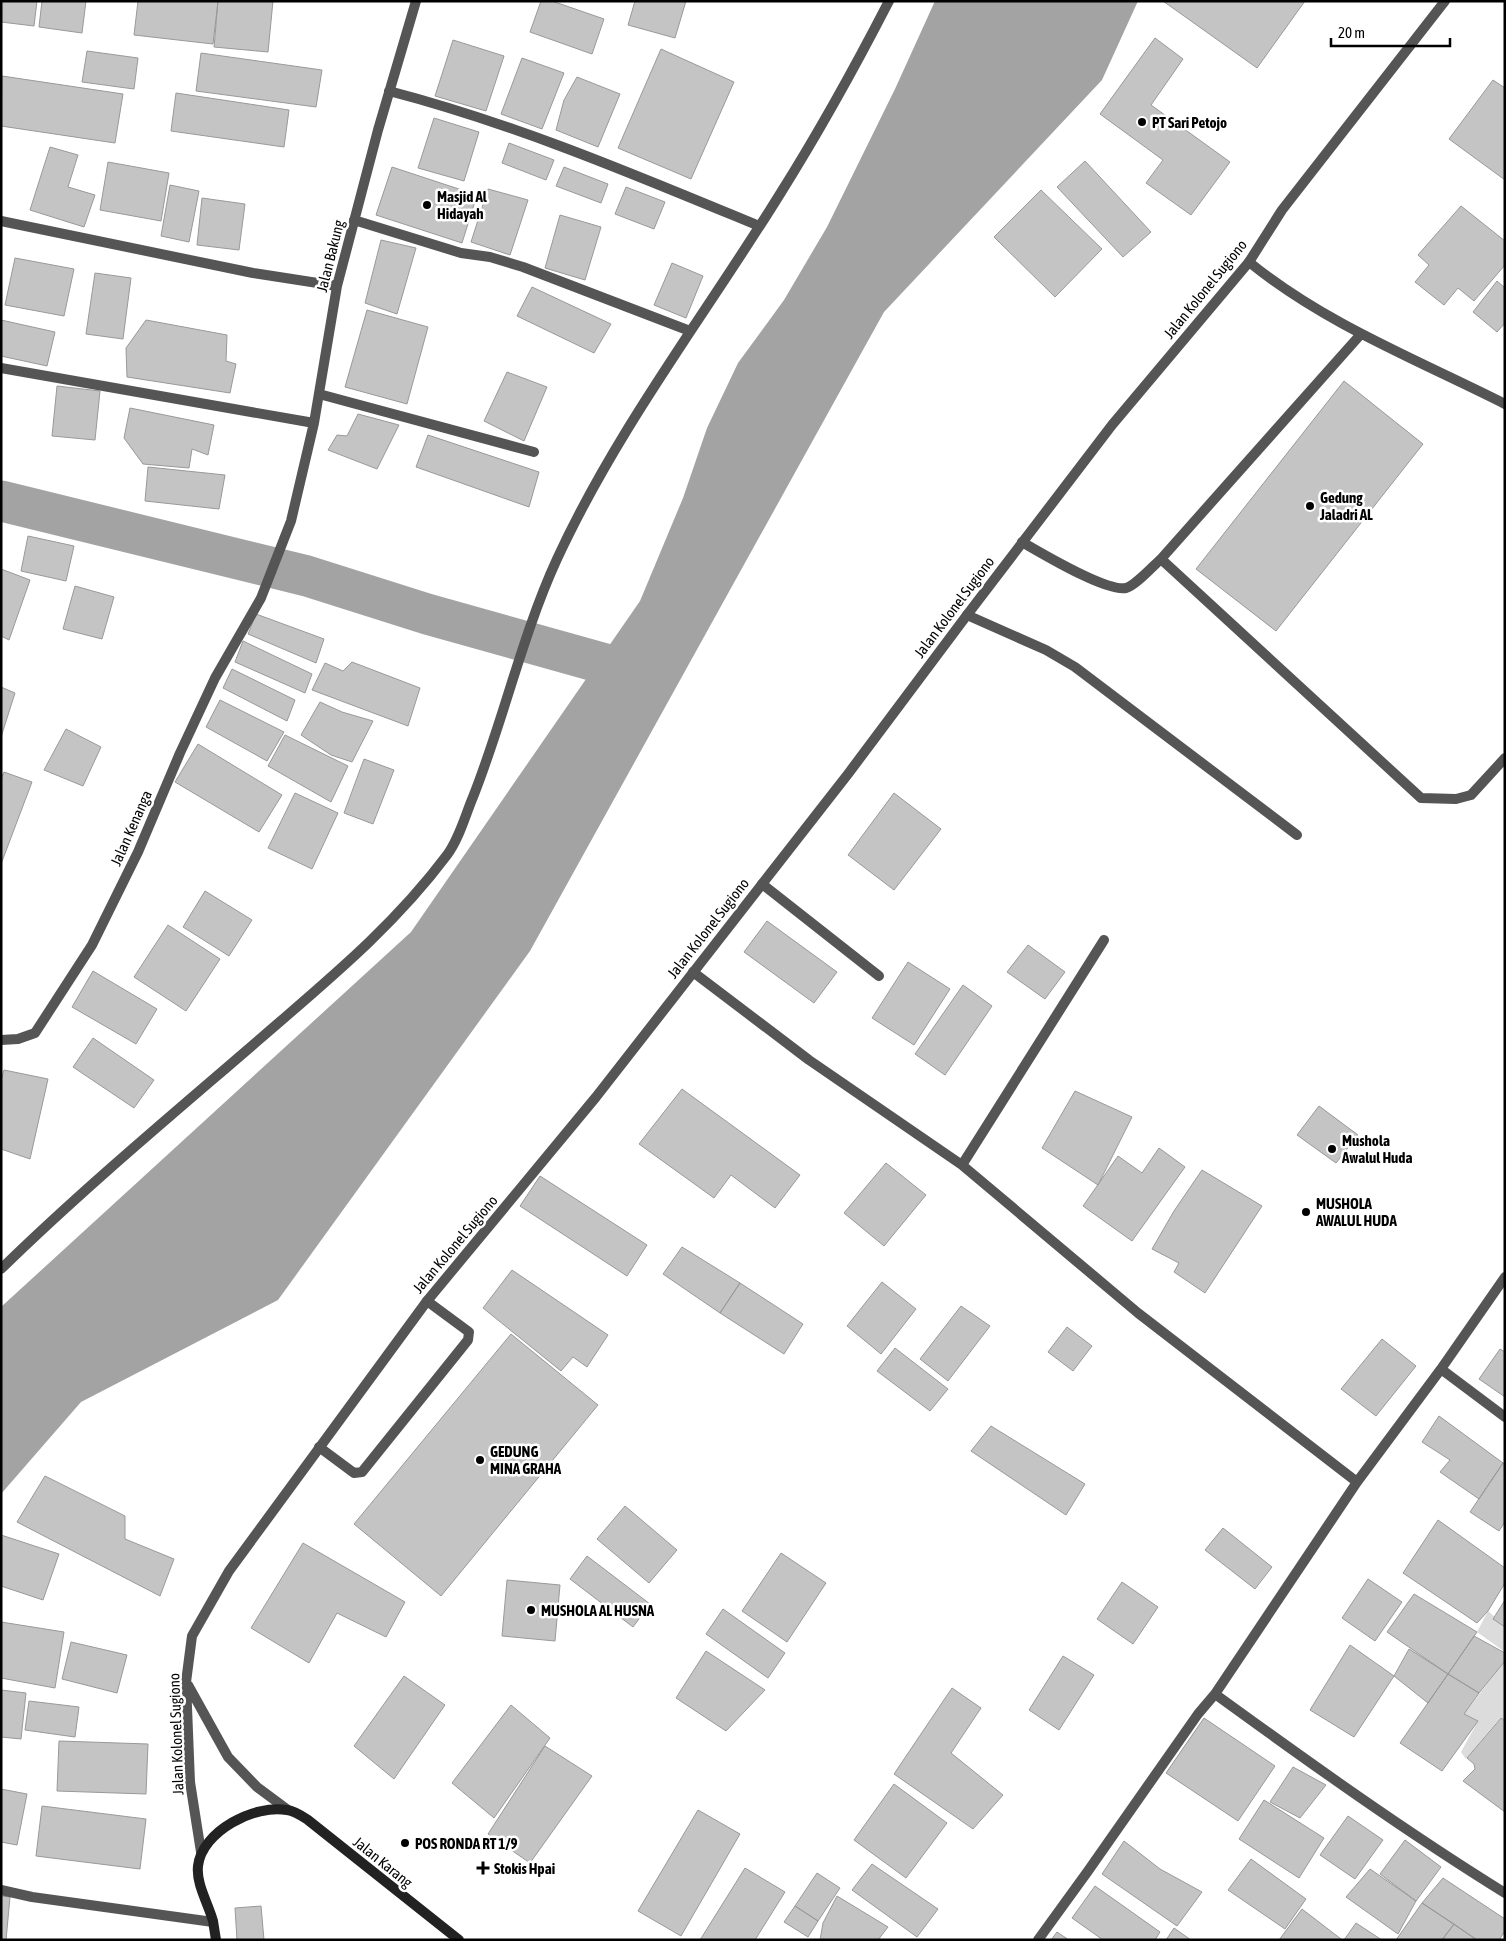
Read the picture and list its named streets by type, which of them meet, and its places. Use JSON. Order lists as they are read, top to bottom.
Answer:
{
  "streets": {
    "main road": ["Jalan Kolonel Sugiono", "Jalan Karang"],
    "street": ["Jalan Bakung", "Jalan Kenanga"]
  },
  "crossings": [
    ["Jalan Bakung", "Jalan Kenanga"]
  ],
  "places": {
    "other": [
      "PT Sari Petojo",
      "Masjid Al Hidayah",
      "Gedung Jaladri AL",
      "Mushola Awalul Huda",
      "MUSHOLA AWALUL HUDA",
      "GEDUNG MINA GRAHA",
      "MUSHOLA AL HUSNA",
      "POS RONDA RT 1/9"
    ],
    "health": ["Stokis Hpai"]
  },
  "scale_bar": "20 m"
}
